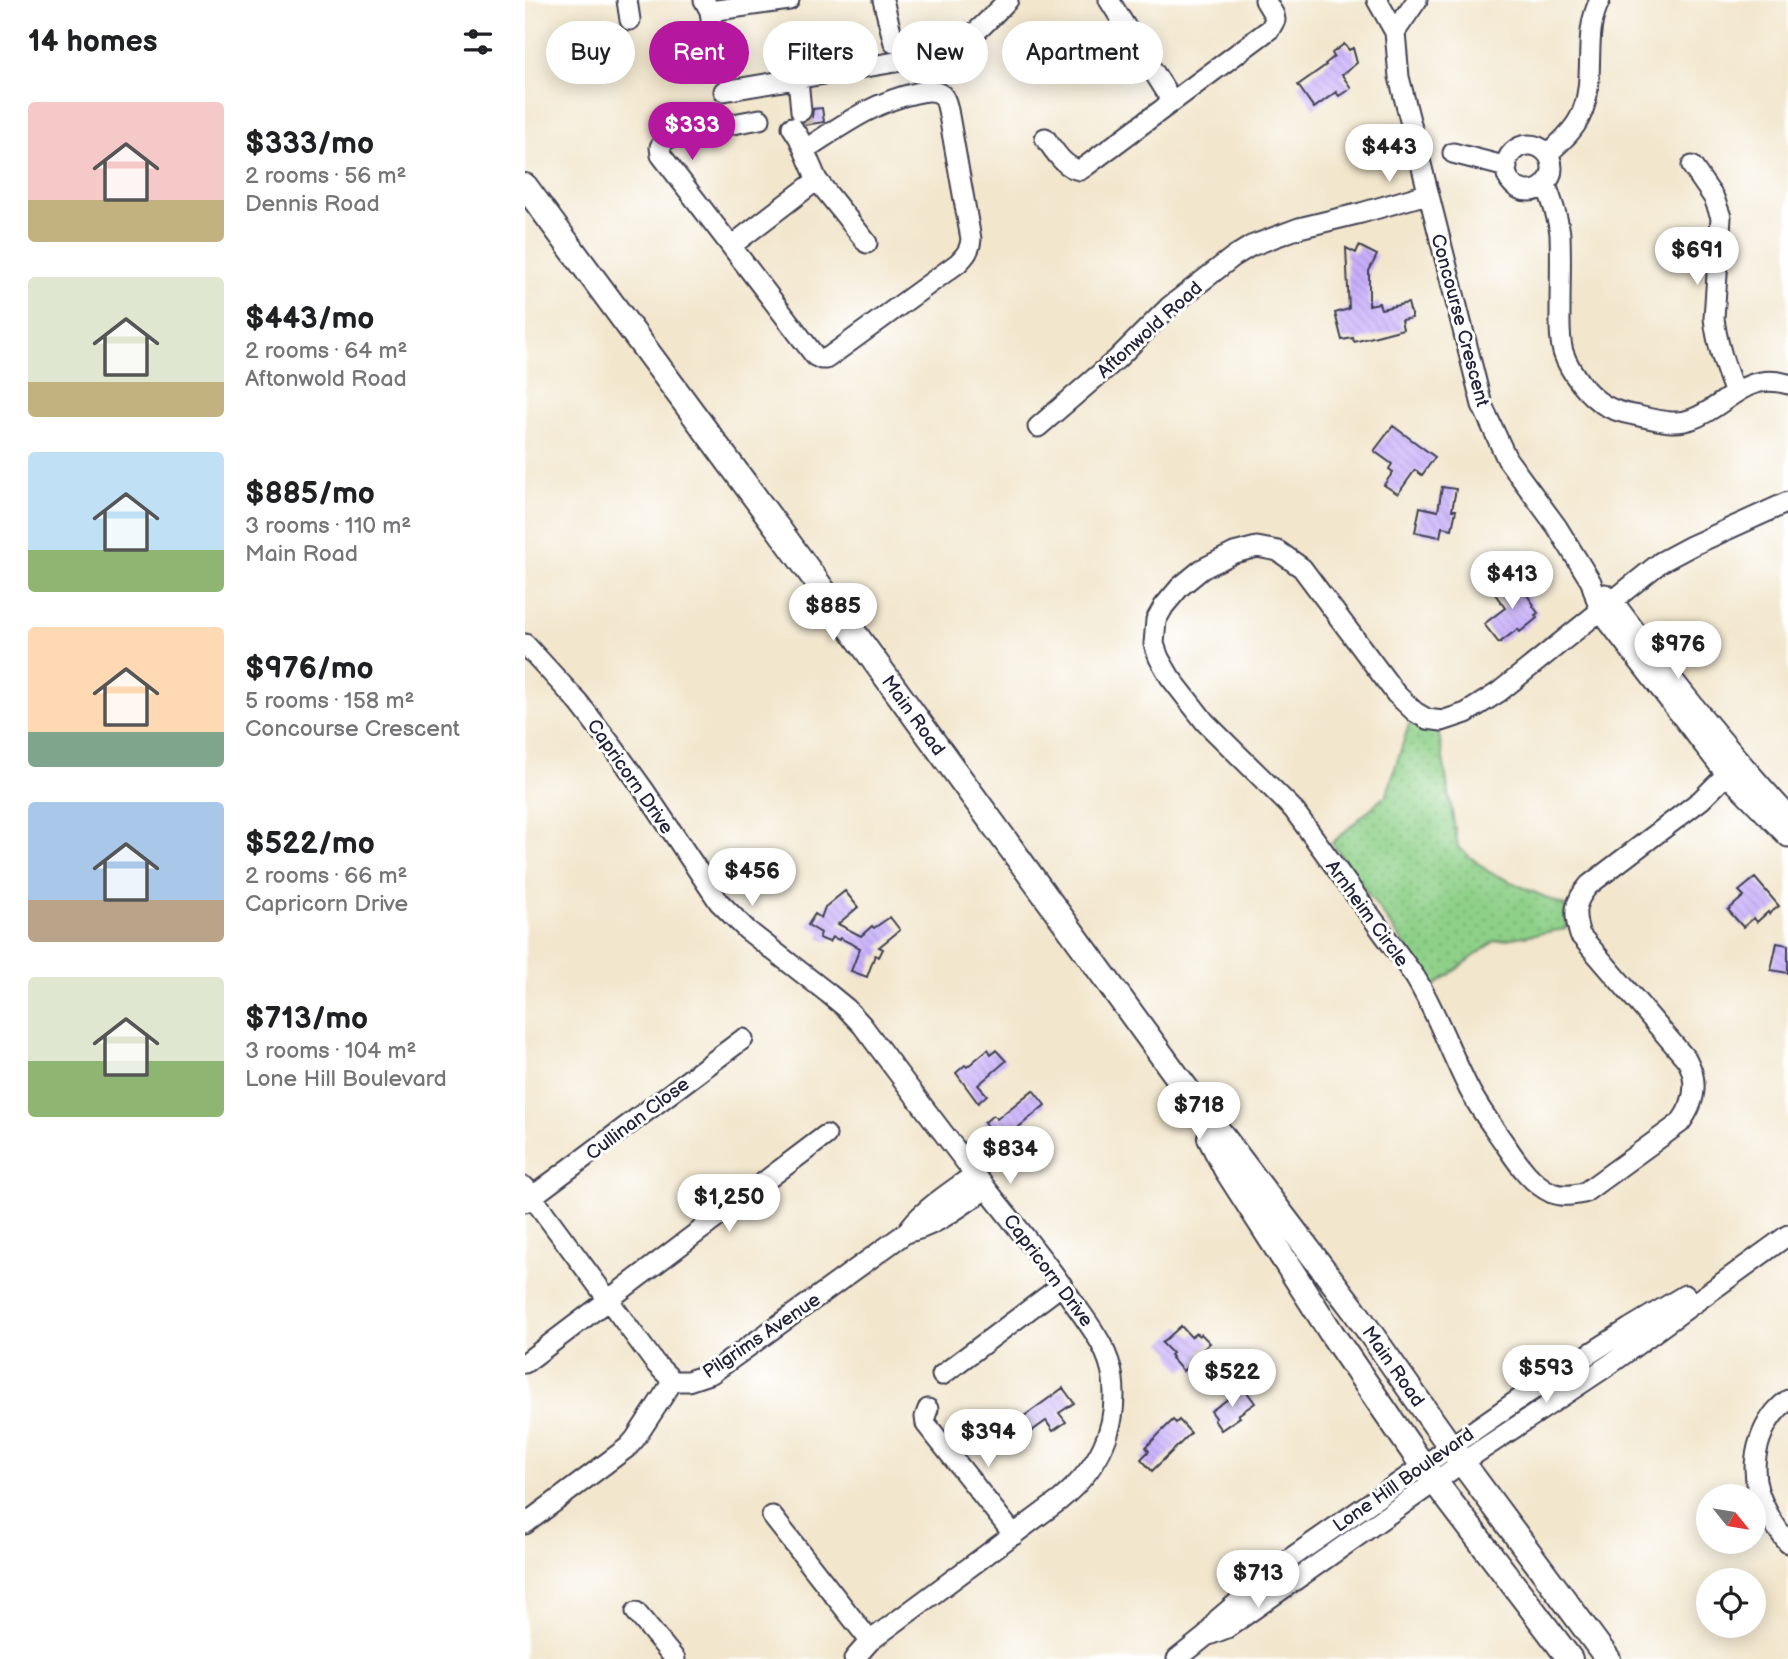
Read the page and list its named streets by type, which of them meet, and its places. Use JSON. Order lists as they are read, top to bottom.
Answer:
{
  "streets": {
    "main road": ["Main Road"],
    "street": [
      "Concourse Crescent",
      "Aftonwold Road",
      "Capricorn Drive",
      "Arnheim Circle",
      "Cullinan Close",
      "Pilgrims Avenue",
      "Lone Hill Boulevard"
    ]
  },
  "crossings": [
    ["Concourse Crescent", "Aftonwold Road"],
    ["Concourse Crescent", "Arnheim Circle"],
    ["Main Road", "Lone Hill Boulevard"],
    ["Capricorn Drive", "Pilgrims Avenue"]
  ],
  "north": "bottom right",
  "page": {
    "heading": "14 homes",
    "chip": [
      "Buy",
      "Rent",
      "Filters",
      "New",
      "Apartment"
    ],
    "list": [
      {
        "name": "$333/mo",
        "note": "2 rooms · 56 m² · Dennis Road"
      },
      {
        "name": "$443/mo",
        "note": "2 rooms · 64 m² · Aftonwold Road"
      },
      {
        "name": "$885/mo",
        "note": "3 rooms · 110 m² · Main Road"
      },
      {
        "name": "$976/mo",
        "note": "5 rooms · 158 m² · Concourse Crescent"
      },
      {
        "name": "$522/mo",
        "note": "2 rooms · 66 m² · Capricorn Drive"
      },
      {
        "name": "$713/mo",
        "note": "3 rooms · 104 m² · Lone Hill Boulevard"
      }
    ],
    "price": [
      "$333",
      "$443",
      "$691",
      "$413",
      "$885",
      "$976",
      "$456",
      "$718",
      "$834",
      "$1,250",
      "$593",
      "$522",
      "$394",
      "$713"
    ]
  }
}
